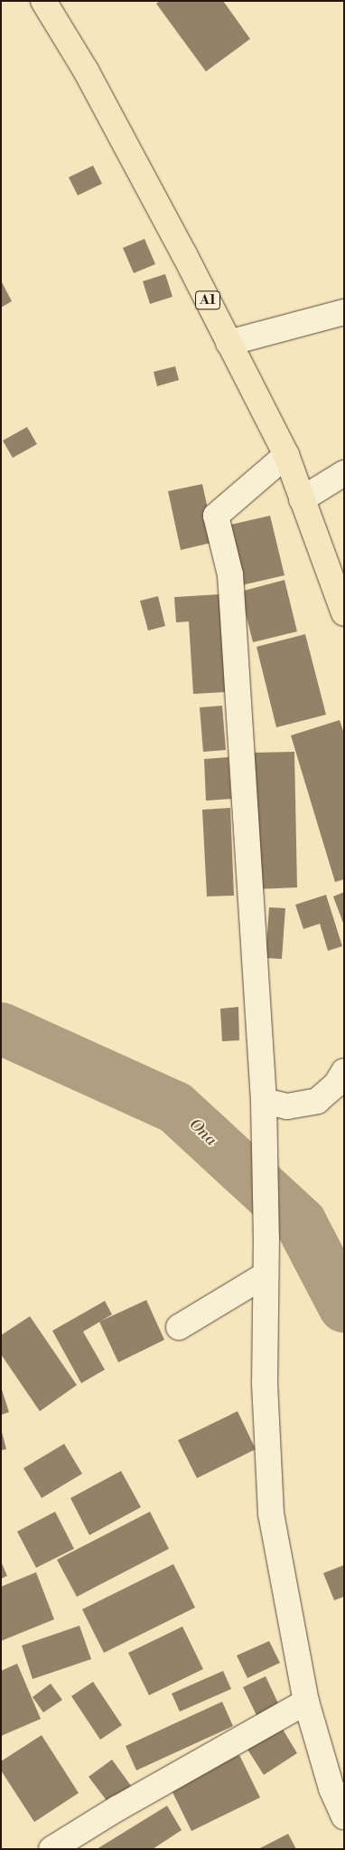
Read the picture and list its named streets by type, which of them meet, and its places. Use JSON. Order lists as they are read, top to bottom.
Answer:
{
  "streets": {
    "highway": ["A1"]
  },
  "water": ["Ona"]
}
